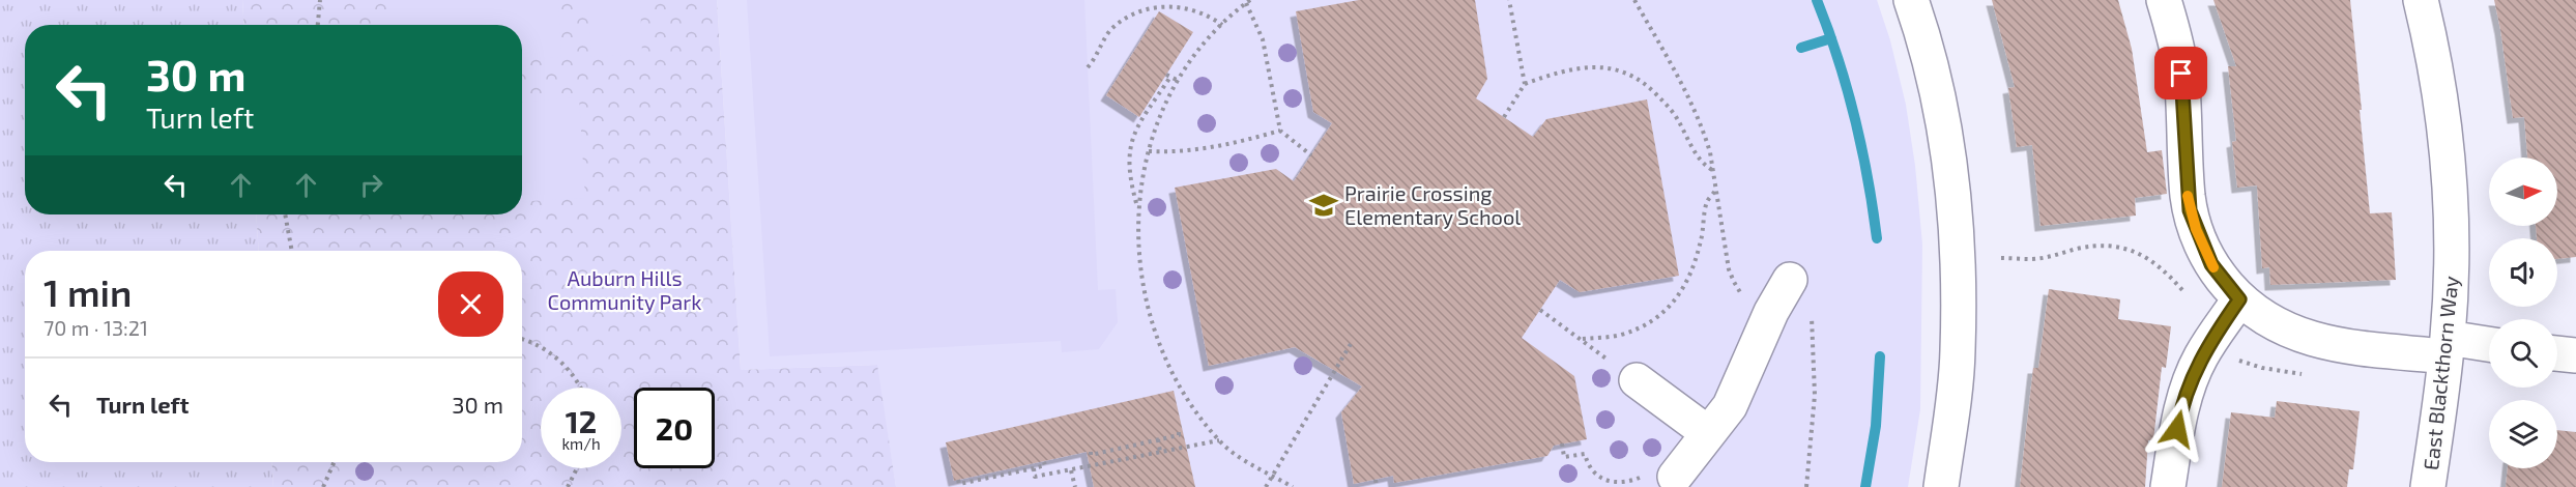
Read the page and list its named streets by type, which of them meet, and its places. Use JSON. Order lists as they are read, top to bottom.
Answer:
{
  "streets": {
    "street": ["East Blackthorn Way"]
  },
  "parks": ["Auburn Hills Community Park"],
  "places": {
    "school or university": ["Prairie Crossing Elementary School"]
  },
  "north": "right",
  "page": {
    "turn": ["30 m", "Turn left"],
    "heading": ["1 min", "70 m · 13:21"],
    "list": [
      {
        "name": "Turn left",
        "value": "30 m"
      }
    ],
    "speed": "12 km/h",
    "limit": "20"
  }
}
